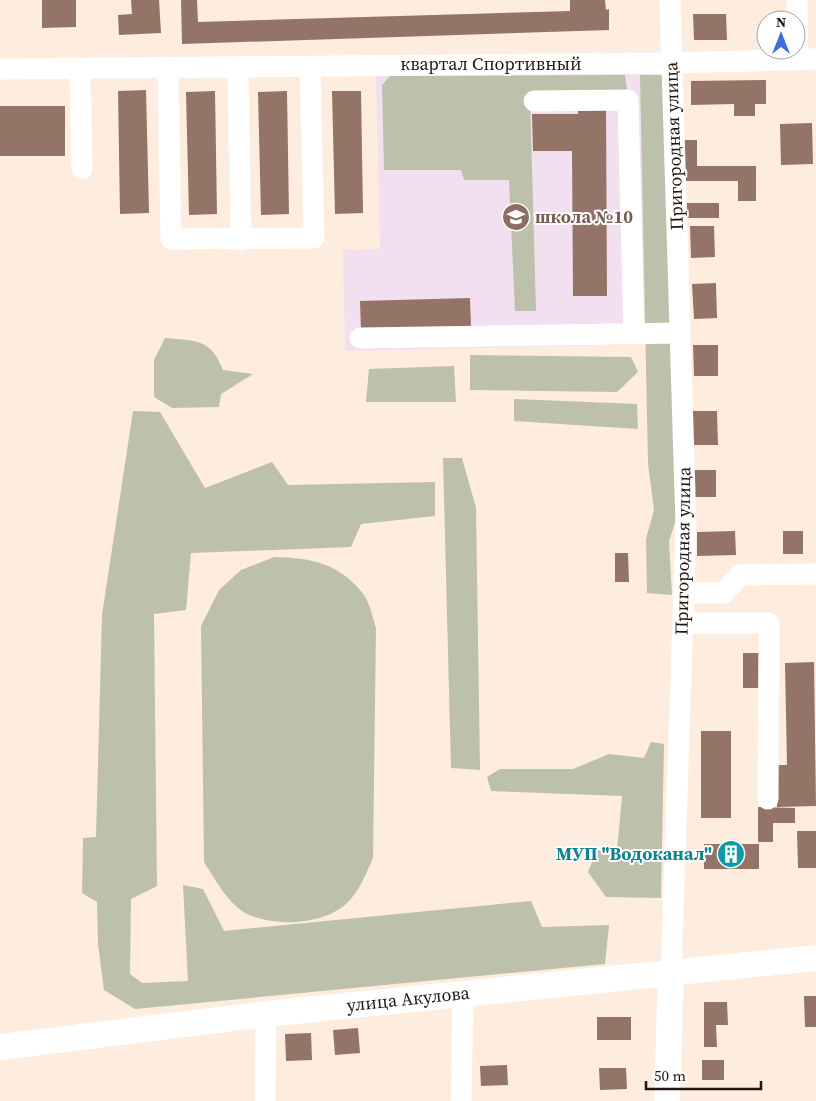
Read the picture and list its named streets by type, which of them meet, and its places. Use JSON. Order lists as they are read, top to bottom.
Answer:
{
  "streets": {
    "main road": ["Пригородная улица", "улица Акулова"],
    "street": ["квартал Спортивный"]
  },
  "crossings": [
    ["квартал Спортивный", "Пригородная улица"],
    ["Пригородная улица", "улица Акулова"]
  ],
  "places": {
    "school or university": ["школа №10"],
    "building": ["МУП \"Водоканал\""]
  },
  "scale_bar": "50 m",
  "north": "top"
}
